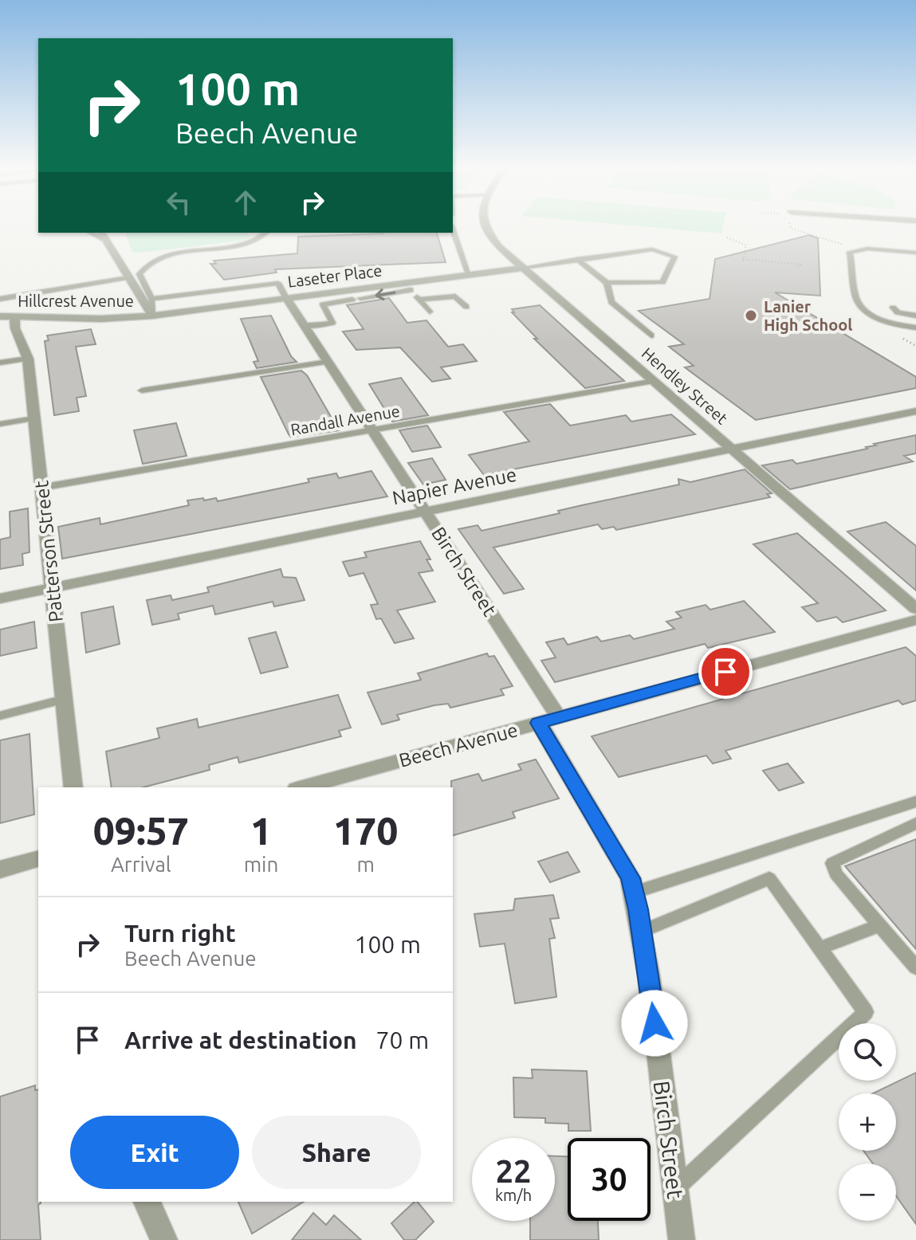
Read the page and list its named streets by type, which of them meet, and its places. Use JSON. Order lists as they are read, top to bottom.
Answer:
{
  "streets": {
    "street": [
      "Laseter Place",
      "Hillcrest Avenue",
      "Hendley Street",
      "Napier Avenue",
      "Patterson Street",
      "Birch Street",
      "Beech Avenue"
    ],
    "lane": ["Randall Avenue"]
  },
  "crossings": [
    ["Laseter Place", "Hillcrest Avenue"],
    ["Laseter Place", "Hendley Street"],
    ["Laseter Place", "Birch Street"],
    ["Hillcrest Avenue", "Patterson Street"],
    ["Hendley Street", "Randall Avenue"],
    ["Hendley Street", "Napier Avenue"],
    ["Randall Avenue", "Patterson Street"],
    ["Randall Avenue", "Birch Street"],
    ["Napier Avenue", "Patterson Street"],
    ["Napier Avenue", "Birch Street"],
    ["Birch Street", "Beech Avenue"]
  ],
  "places": ["Lanier High School"],
  "page": {
    "turn": ["100 m", "Beech Avenue"],
    "eta": [
      "09:57",
      "Arrival",
      "1",
      "min",
      "170",
      "m"
    ],
    "list": [
      {
        "name": "Turn right",
        "note": "Beech Avenue",
        "value": "100 m"
      },
      {
        "name": "Arrive at destination",
        "value": "70 m"
      }
    ],
    "map_buttons": ["+", "−"],
    "buttons": ["Exit", "Share"],
    "speed": "22 km/h",
    "limit": "30"
  }
}
